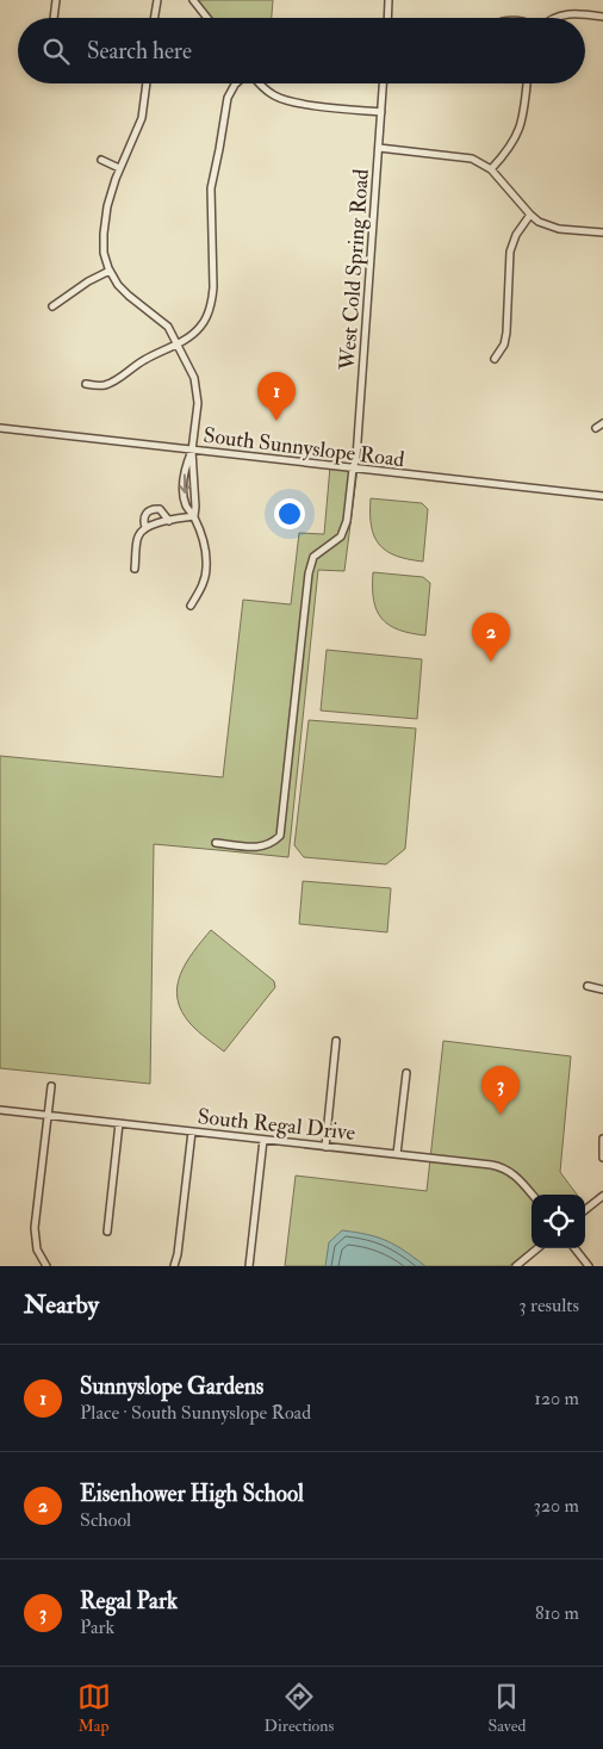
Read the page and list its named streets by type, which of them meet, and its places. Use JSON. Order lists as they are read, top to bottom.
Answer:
{
  "streets": {
    "street": ["West Cold Spring Road", "South Sunnyslope Road", "South Regal Drive"]
  },
  "crossings": [
    ["West Cold Spring Road", "South Sunnyslope Road"]
  ],
  "page": {
    "search": "Search here",
    "pins": ["1", "2", "3"],
    "heading": ["Nearby", "3 results"],
    "list": [
      {
        "mark": "1",
        "name": "Sunnyslope Gardens",
        "note": "Place · South Sunnyslope Road",
        "value": "120 m"
      },
      {
        "mark": "2",
        "name": "Eisenhower High School",
        "note": "School",
        "value": "320 m"
      },
      {
        "mark": "3",
        "name": "Regal Park",
        "note": "Park",
        "value": "810 m"
      }
    ],
    "nav": ["Map", "Directions", "Saved"]
  }
}
